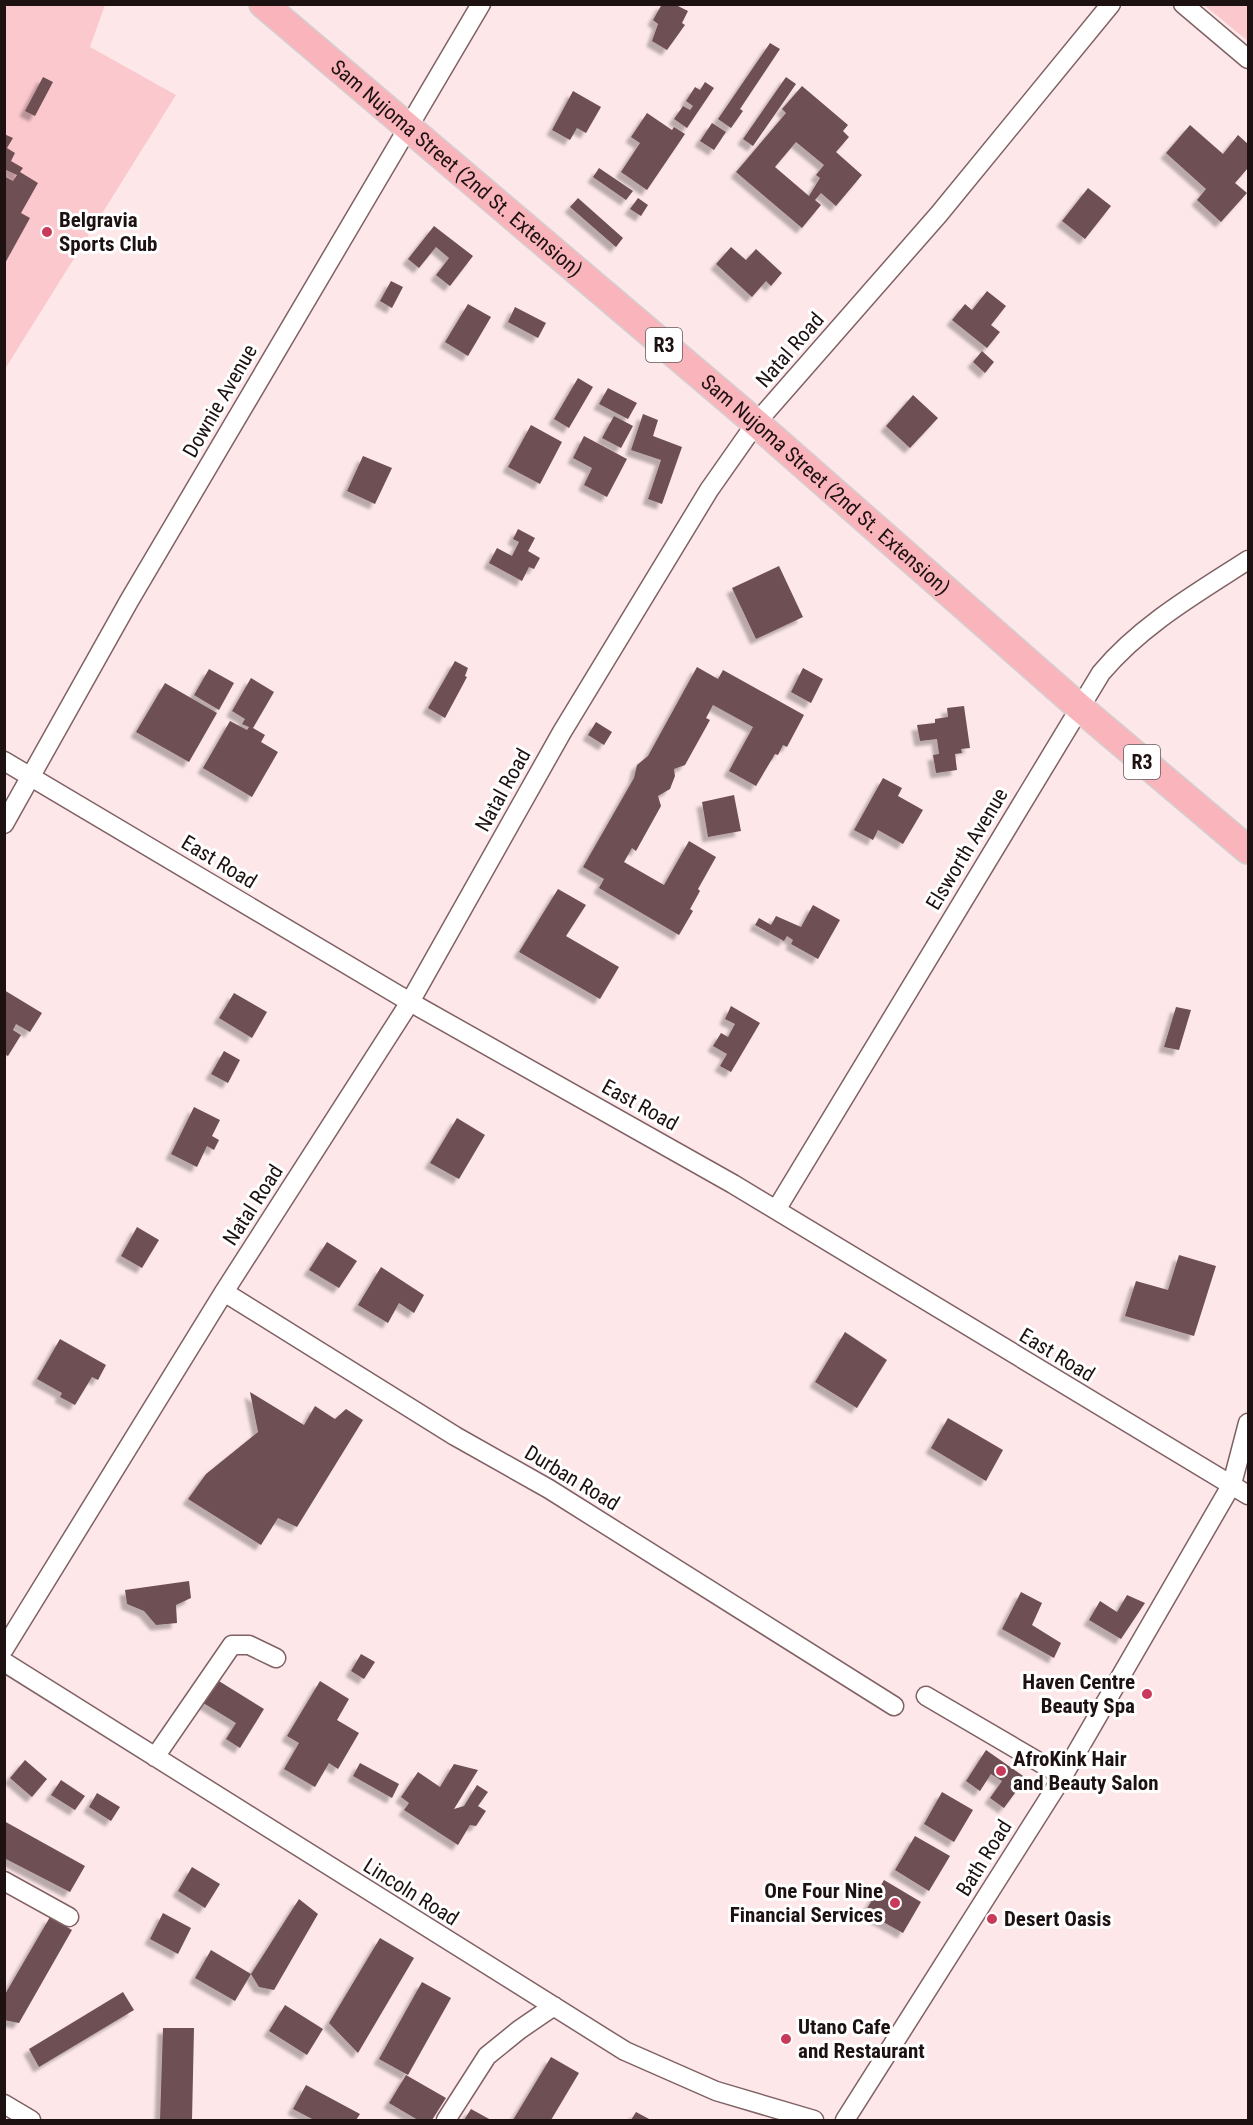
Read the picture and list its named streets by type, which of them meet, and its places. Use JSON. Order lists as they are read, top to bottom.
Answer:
{
  "streets": {
    "highway": ["Sam Nujoma Street (2nd St. Extension)", "R3"],
    "street": [
      "Natal Road",
      "Downie Avenue",
      "Elsworth Avenue",
      "East Road",
      "Durban Road",
      "Bath Road",
      "Lincoln Road"
    ]
  },
  "crossings": [
    ["Sam Nujoma Street (2nd St. Extension)", "Natal Road"],
    ["Sam Nujoma Street (2nd St. Extension)", "Downie Avenue"],
    ["Sam Nujoma Street (2nd St. Extension)", "Elsworth Avenue"],
    ["Natal Road", "East Road"],
    ["Natal Road", "Durban Road"],
    ["Downie Avenue", "East Road"],
    ["Elsworth Avenue", "East Road"],
    ["East Road", "Bath Road"]
  ],
  "places": [
    "Belgravia Sports Club",
    "Haven Centre Beauty Spa",
    "AfroKink Hair and Beauty Salon",
    "One Four Nine Financial Services",
    "Desert Oasis",
    "Utano Cafe and Restaurant"
  ]
}
